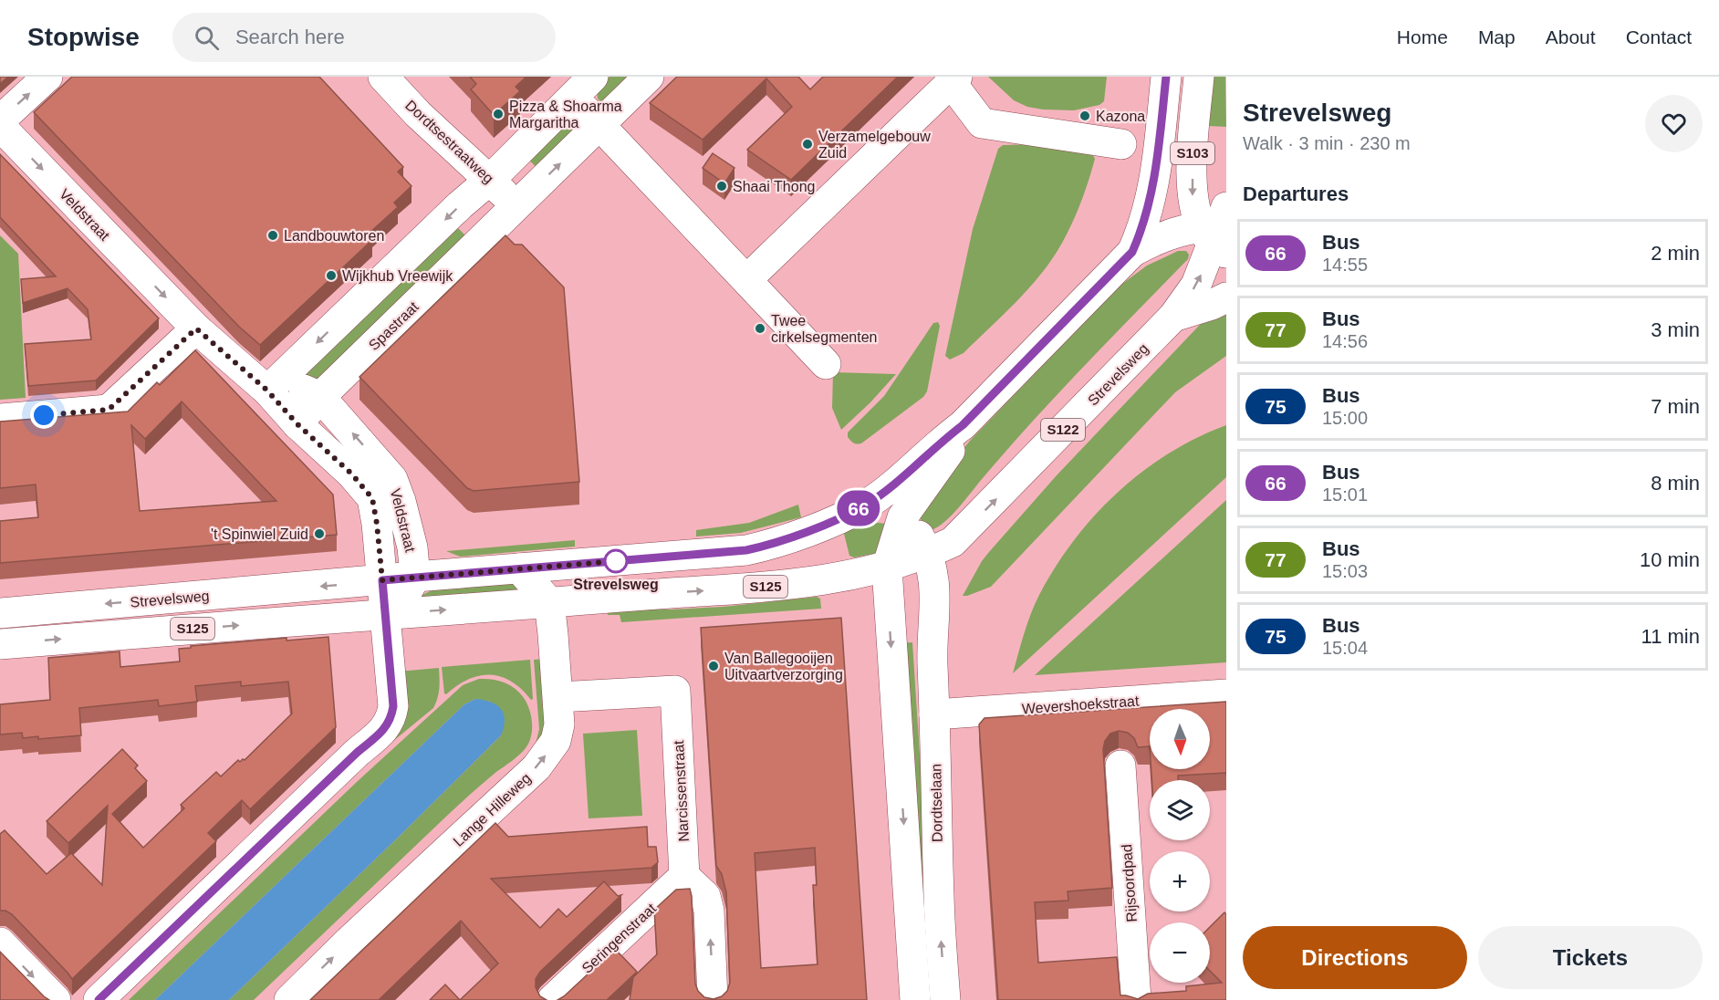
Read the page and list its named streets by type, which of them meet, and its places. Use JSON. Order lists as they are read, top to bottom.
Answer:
{
  "streets": {
    "street": [
      "Dordtsestraatweg",
      "S103",
      "Veldstraat",
      "Spastraat",
      "Strevelsweg",
      "S122",
      "S125",
      "Wevershoekstraat",
      "Narcissenstraat",
      "Dordtselaan",
      "Lange Hilleweg",
      "Rijsoordpad",
      "Seringenstraat"
    ]
  },
  "crossings": [
    ["Dordtsestraatweg", "Spastraat"],
    ["S103", "Strevelsweg"],
    ["Veldstraat", "Spastraat"],
    ["Veldstraat", "Strevelsweg"],
    ["Strevelsweg", "Dordtselaan"],
    ["Strevelsweg", "Lange Hilleweg"],
    ["Wevershoekstraat", "Dordtselaan"],
    ["Narcissenstraat", "Lange Hilleweg"],
    ["Narcissenstraat", "Seringenstraat"]
  ],
  "places": [
    "Pizza & Shoarma Margaritha",
    "Kazona",
    "Verzamelgebouw Zuid",
    "Shaai Thong",
    "Landbouwtoren",
    "Wijkhub Vreewijk",
    "Twee cirkelsegmenten",
    "'t Spinwiel Zuid",
    "Strevelsweg",
    "Van Ballegooijen Uitvaartverzorging"
  ],
  "lines": ["bus line 66"],
  "north": "bottom",
  "page": {
    "header": "Stopwise",
    "search": "Search here",
    "nav": [
      "Home",
      "Map",
      "About",
      "Contact"
    ],
    "on_map": "66",
    "heading": [
      ["Strevelsweg", "Walk · 3 min · 230 m"],
      "Departures"
    ],
    "list": [
      {
        "mark": "66",
        "name": "Bus",
        "note": "14:55",
        "value": "2 min"
      },
      {
        "mark": "77",
        "name": "Bus",
        "note": "14:56",
        "value": "3 min"
      },
      {
        "mark": "75",
        "name": "Bus",
        "note": "15:00",
        "value": "7 min"
      },
      {
        "mark": "66",
        "name": "Bus",
        "note": "15:01",
        "value": "8 min"
      },
      {
        "mark": "77",
        "name": "Bus",
        "note": "15:03",
        "value": "10 min"
      },
      {
        "mark": "75",
        "name": "Bus",
        "note": "15:04",
        "value": "11 min"
      }
    ],
    "map_buttons": ["+", "−"],
    "buttons": ["Directions", "Tickets"]
  }
}
